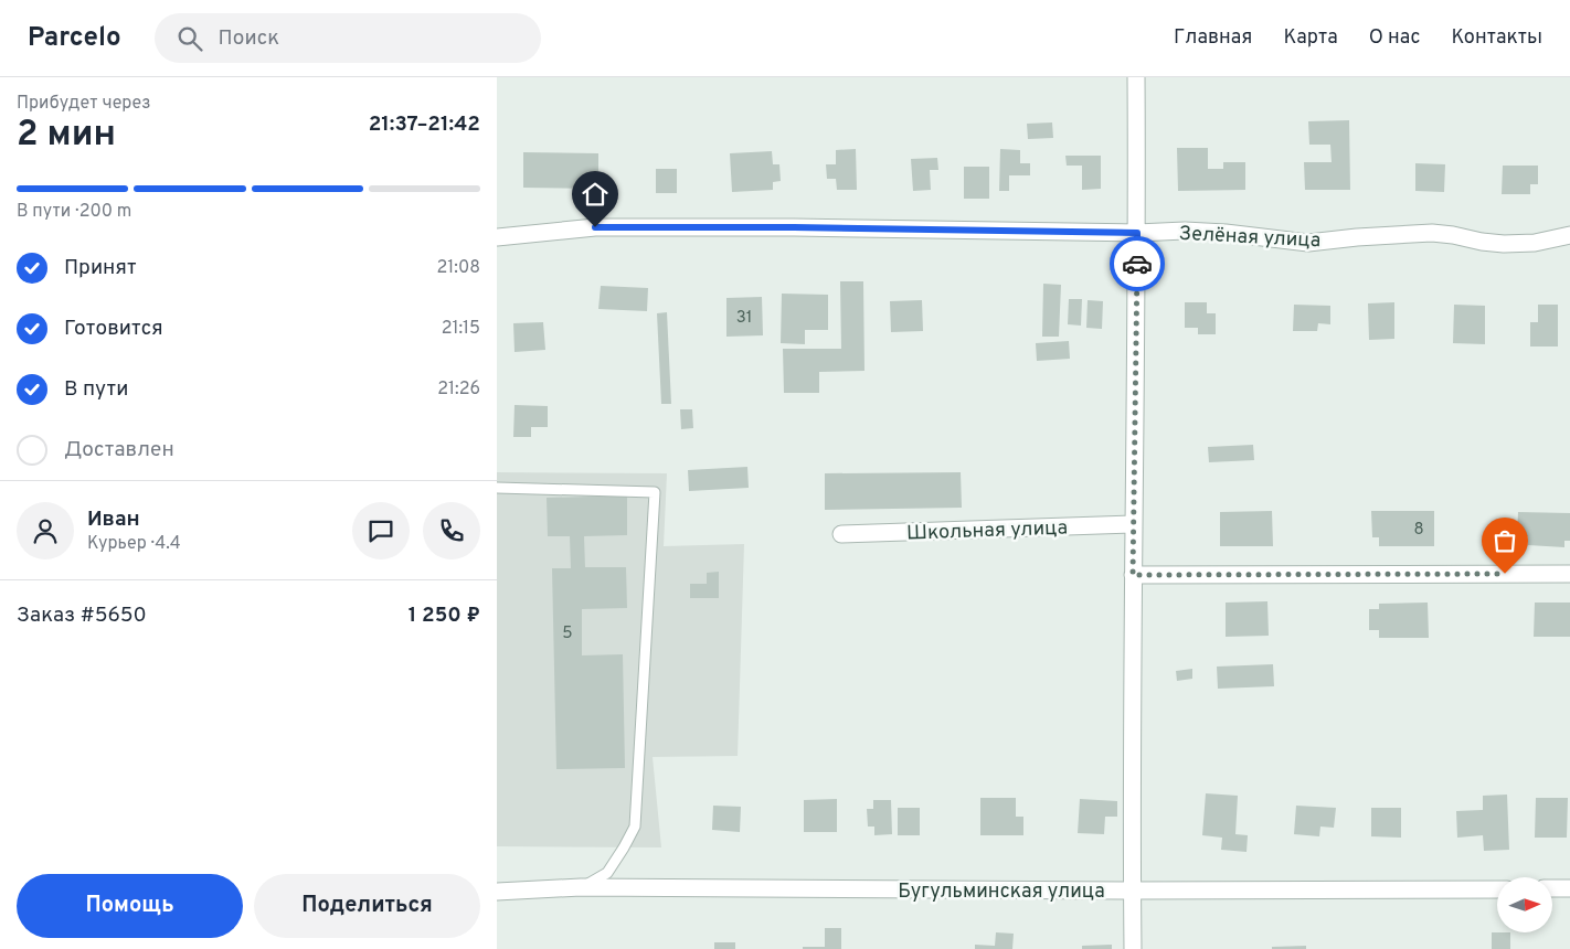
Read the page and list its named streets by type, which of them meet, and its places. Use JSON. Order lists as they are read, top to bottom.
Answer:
{
  "streets": {
    "street": ["Зелёная улица", "Школьная улица", "Бугульминская улица"]
  },
  "house_numbers": ["31", "8", "5"],
  "north": "right",
  "page": {
    "header": "Parcelo",
    "search": "Поиск",
    "nav": [
      "Главная",
      "Карта",
      "О нас",
      "Контакты"
    ],
    "heading": ["2 мин", "Прибудет через", "21:37–21:42"],
    "panel": [
      "Иван",
      "Курьер · 4.4",
      "Заказ #5650",
      "1 250 ₽"
    ],
    "bar": "В пути · 200 m",
    "list": [
      ["Принят", "21:08"],
      ["Готовится", "21:15"],
      ["В пути", "21:26"],
      "Доставлен"
    ],
    "buttons": ["Помощь", "Поделиться"]
  }
}
